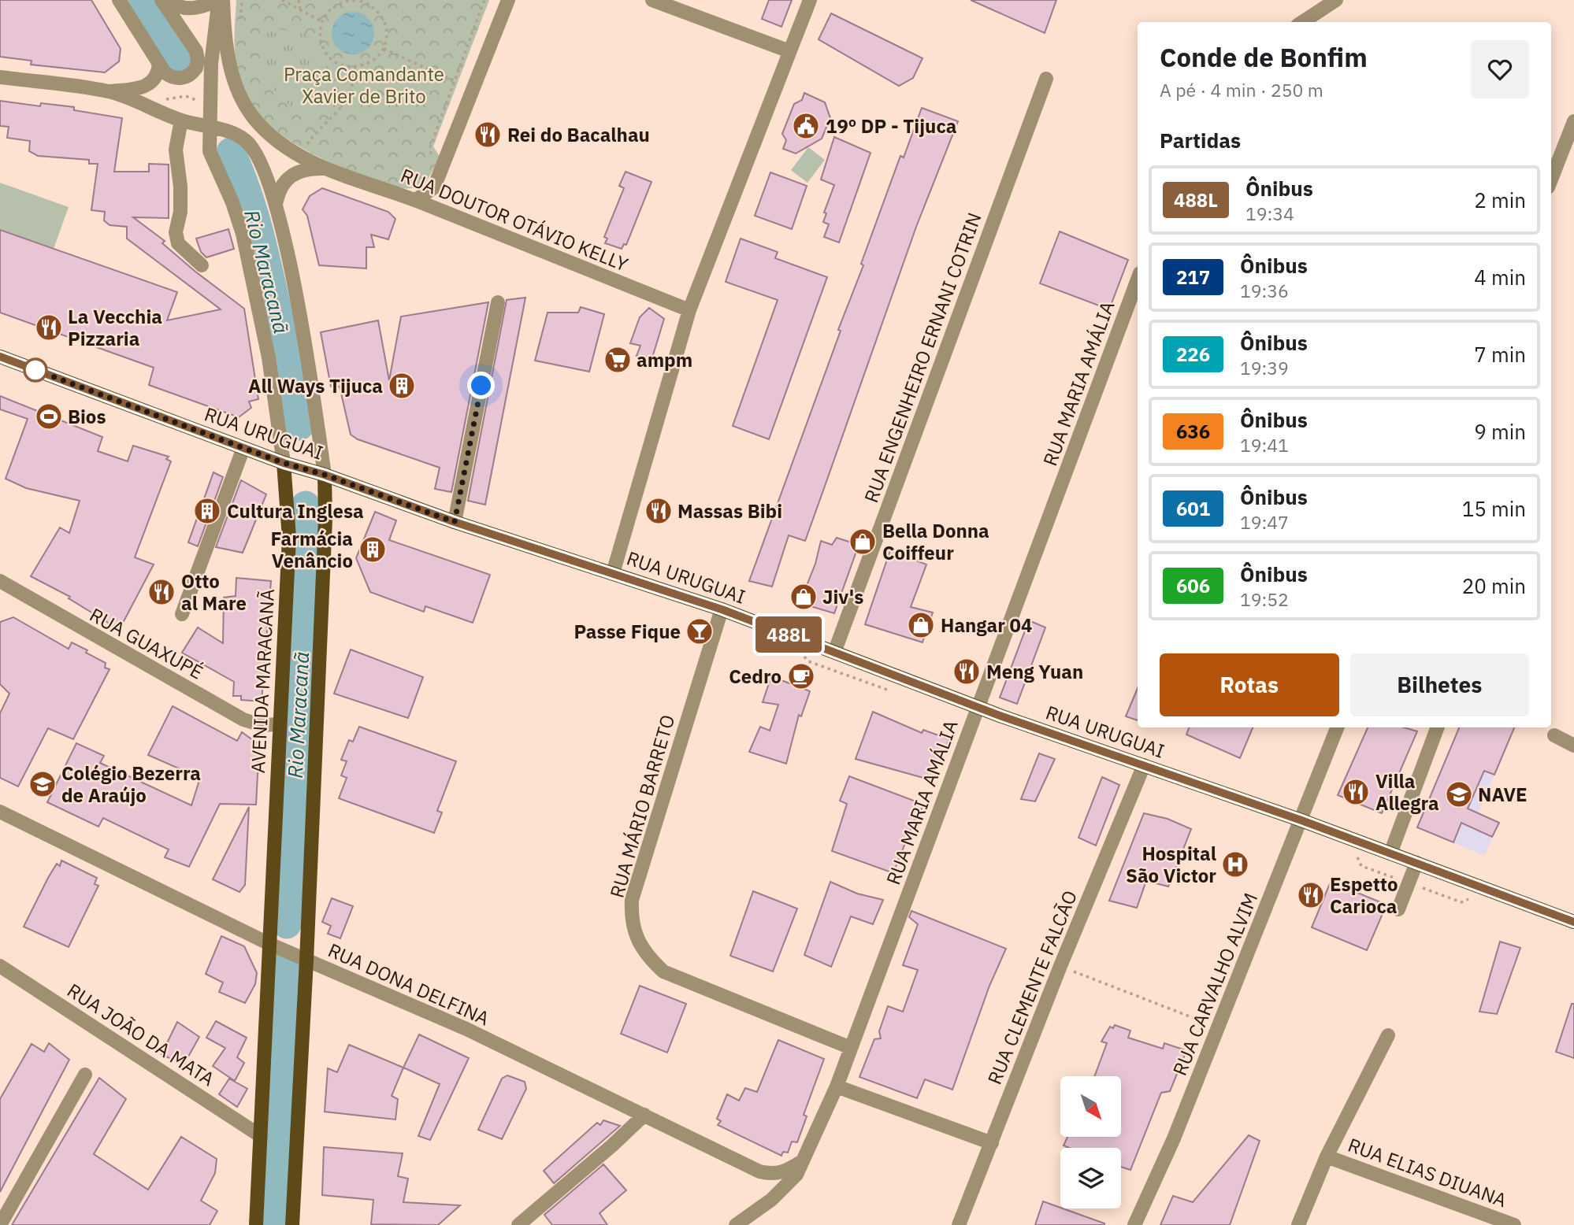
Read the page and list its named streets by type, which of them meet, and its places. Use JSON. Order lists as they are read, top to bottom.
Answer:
{
  "streets": {
    "main road": ["RUA URUGUAI", "AVENIDA MARACANÃ"],
    "street": [
      "RUA DOUTOR OTÁVIO KELLY",
      "RUA ENGENHEIRO ERNANI COTRIN",
      "RUA MARIA AMÁLIA",
      "RUA GUAXUPÉ",
      "RUA MÁRIO BARRETO",
      "RUA DONA DELFINA",
      "RUA CARVALHO ALVIM",
      "RUA CLEMENTE FALCÃO",
      "RUA JOÃO DA MATA",
      "RUA ELIAS DIUANA"
    ]
  },
  "crossings": [
    ["RUA DOUTOR OTÁVIO KELLY", "AVENIDA MARACANÃ"],
    ["RUA ENGENHEIRO ERNANI COTRIN", "RUA URUGUAI"],
    ["RUA MARIA AMÁLIA", "RUA URUGUAI"],
    ["RUA MARIA AMÁLIA", "RUA MÁRIO BARRETO"],
    ["RUA MARIA AMÁLIA", "RUA DONA DELFINA"],
    ["RUA URUGUAI", "AVENIDA MARACANÃ"],
    ["RUA URUGUAI", "RUA MÁRIO BARRETO"],
    ["RUA URUGUAI", "RUA CARVALHO ALVIM"],
    ["RUA URUGUAI", "RUA CLEMENTE FALCÃO"],
    ["RUA GUAXUPÉ", "AVENIDA MARACANÃ"],
    ["AVENIDA MARACANÃ", "RUA DONA DELFINA"],
    ["AVENIDA MARACANÃ", "RUA JOÃO DA MATA"]
  ],
  "water": ["Rio Maracanã"],
  "parks": ["Praça Comandante Xavier de Brito"],
  "places": {
    "public building": ["19º DP - Tijuca"],
    "restaurant": [
      "Rei do Bacalhau",
      "La Vecchia Pizzaria",
      "Massas Bibi",
      "Otto al Mare",
      "Meng Yuan",
      "Villa Allegra",
      "Espetto Carioca"
    ],
    "supermarket": ["ampm"],
    "building": ["All Ways Tijuca", "Cultura Inglesa", "Farmácia Venâncio"],
    "sports": ["Bios"],
    "shop": ["Bella Donna Coiffeur", "Jiv's", "Hangar 04"],
    "bar": ["Passe Fique"],
    "cafe": ["Cedro"],
    "school or university": ["Colégio Bezerra de Araújo", "NAVE"],
    "hospital": ["Hospital São Victor"]
  },
  "lines": ["bus line 488L"],
  "north": "bottom right",
  "page": {
    "on_map": "488L",
    "heading": [
      ["Conde de Bonfim", "A pé · 4 min · 250 m"],
      "Partidas"
    ],
    "list": [
      {
        "mark": "488L",
        "name": "Ônibus",
        "note": "19:34",
        "value": "2 min"
      },
      {
        "mark": "217",
        "name": "Ônibus",
        "note": "19:36",
        "value": "4 min"
      },
      {
        "mark": "226",
        "name": "Ônibus",
        "note": "19:39",
        "value": "7 min"
      },
      {
        "mark": "636",
        "name": "Ônibus",
        "note": "19:41",
        "value": "9 min"
      },
      {
        "mark": "601",
        "name": "Ônibus",
        "note": "19:47",
        "value": "15 min"
      },
      {
        "mark": "606",
        "name": "Ônibus",
        "note": "19:52",
        "value": "20 min"
      }
    ],
    "buttons": ["Rotas", "Bilhetes"]
  }
}
